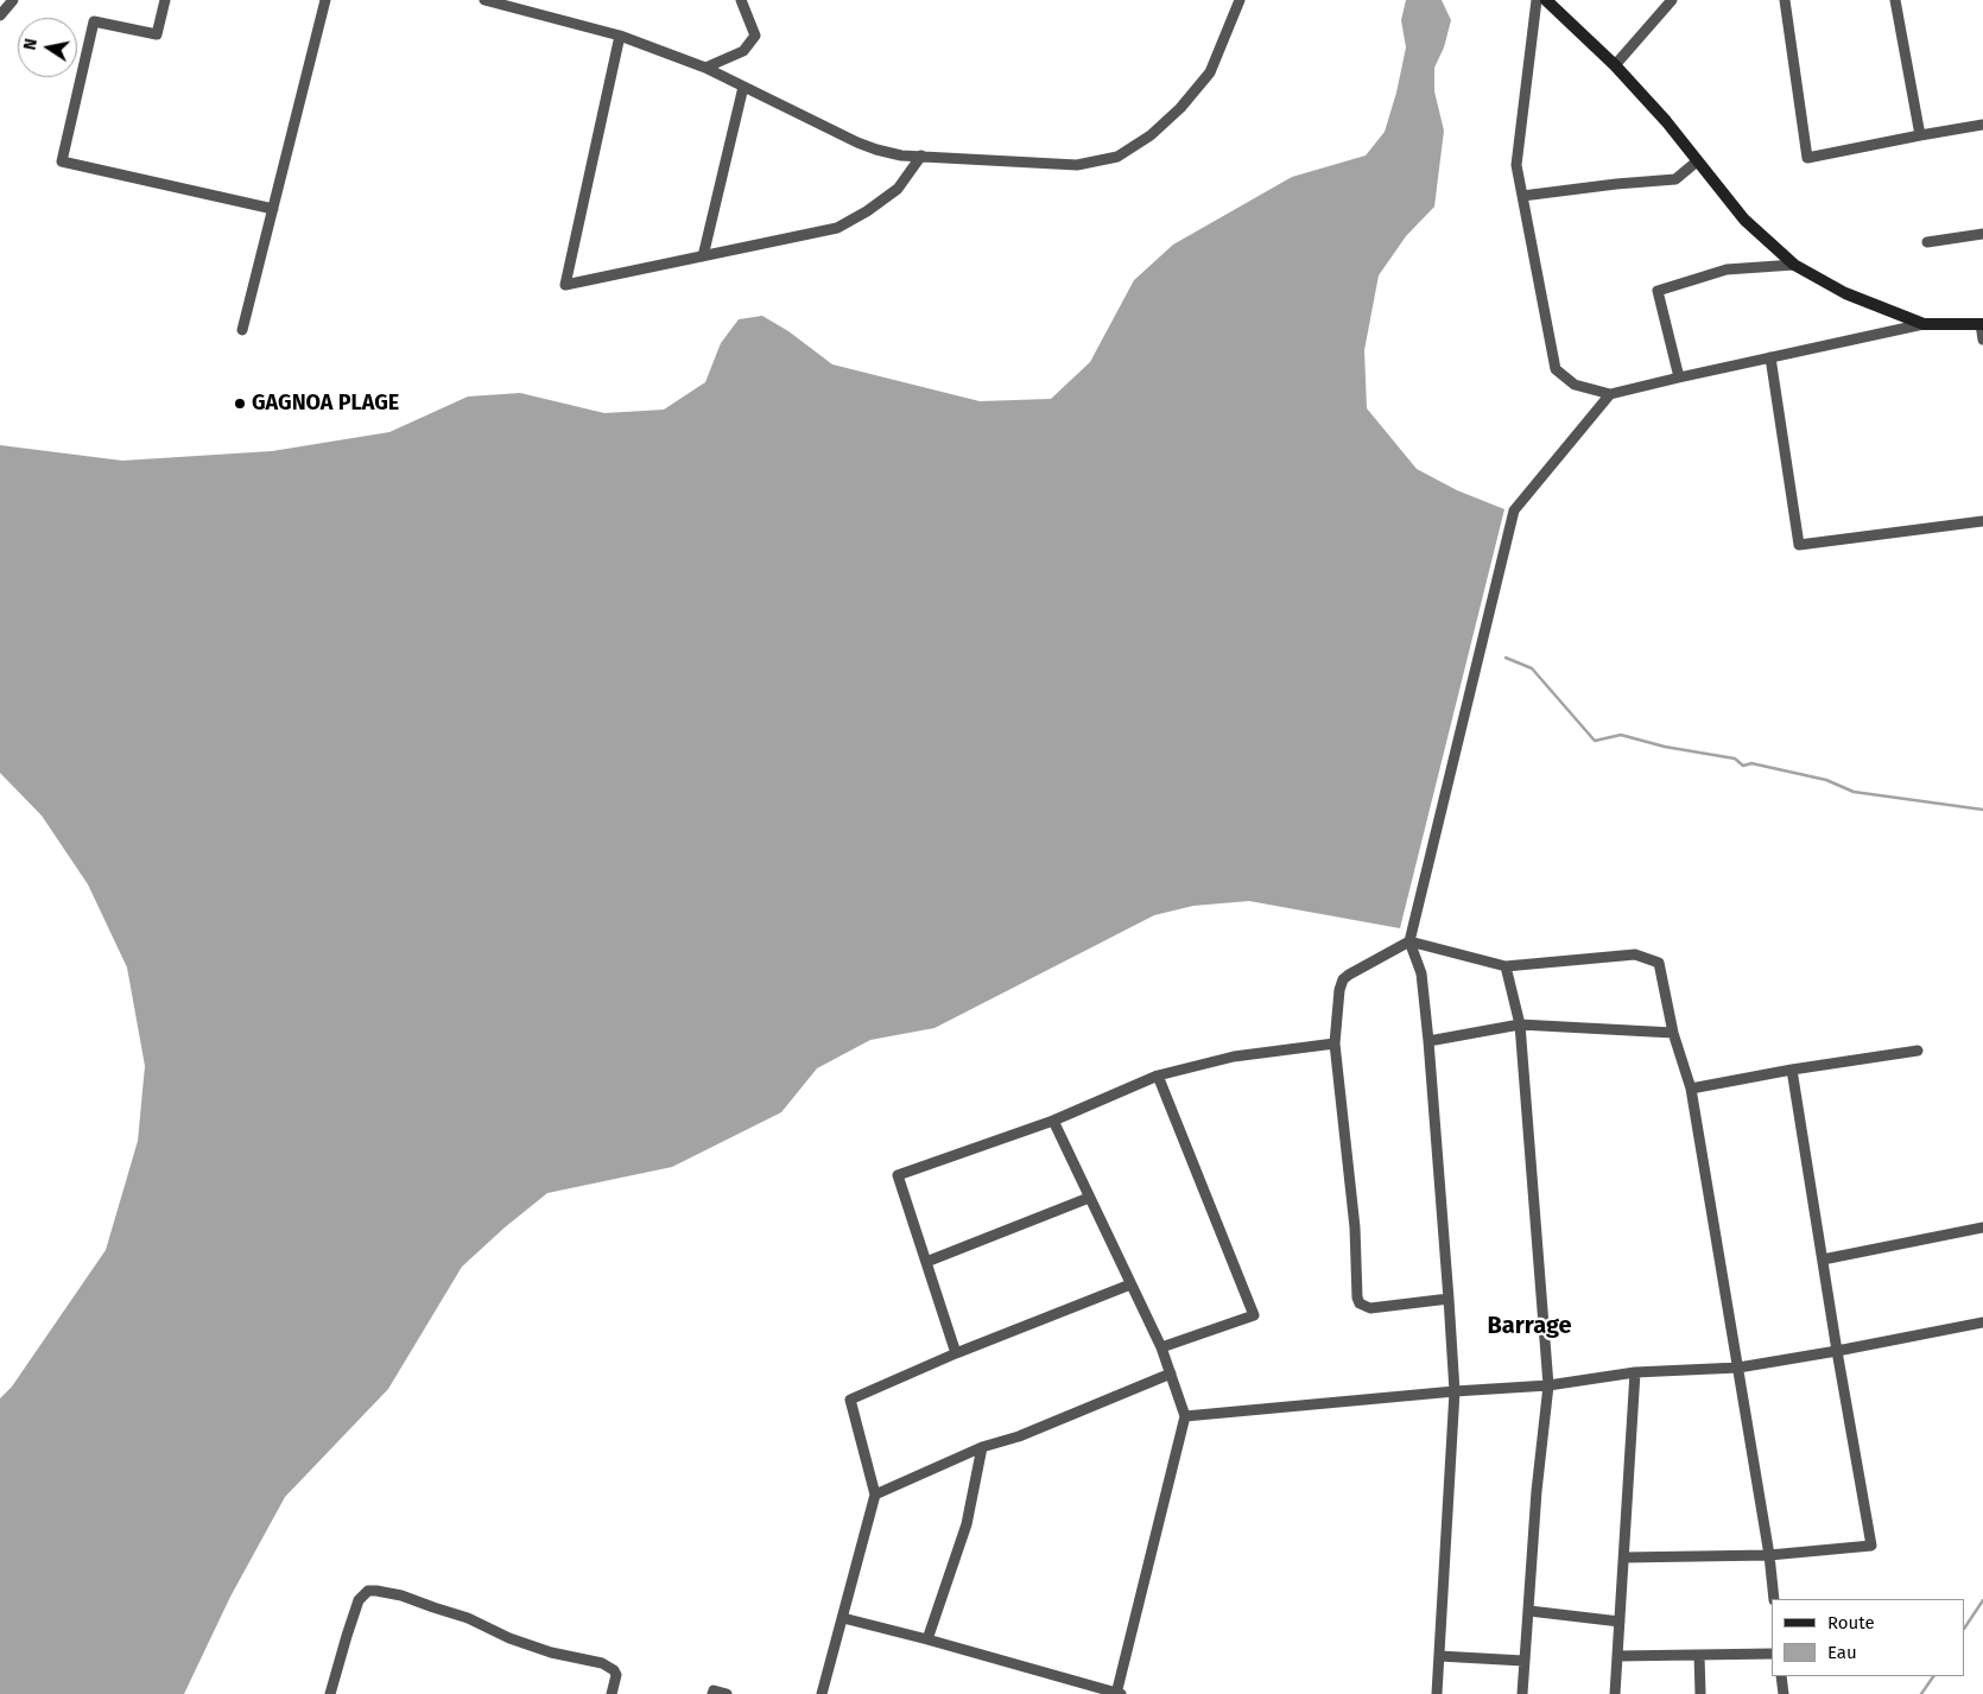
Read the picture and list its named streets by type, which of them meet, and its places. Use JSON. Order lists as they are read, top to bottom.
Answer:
{
  "districts": ["Barrage"],
  "places": ["GAGNOA PLAGE"],
  "legend": ["Route", "Eau"],
  "north": "left"
}
